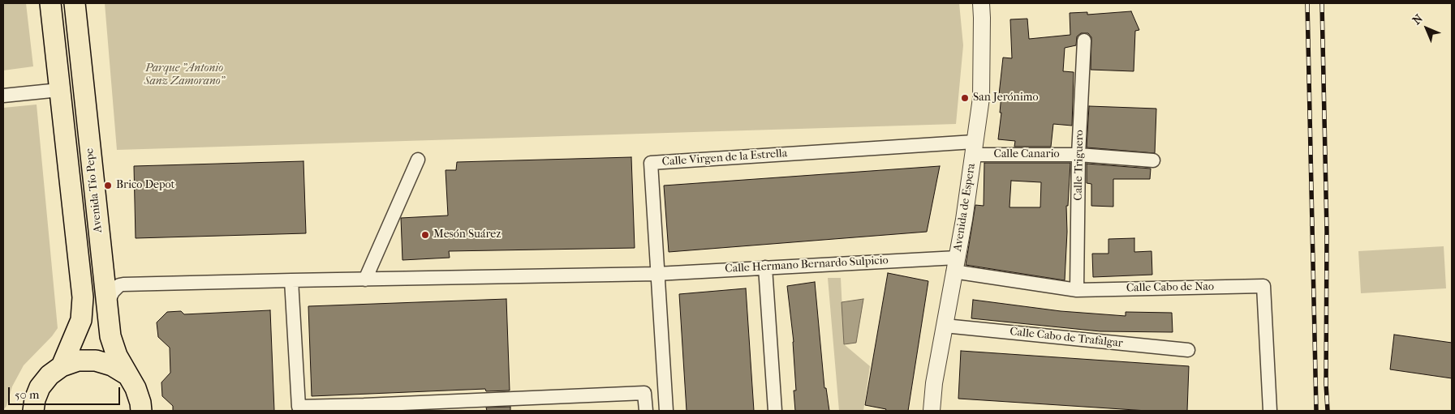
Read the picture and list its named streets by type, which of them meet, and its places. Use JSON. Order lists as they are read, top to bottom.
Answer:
{
  "streets": {
    "main road": ["Avenida Tío Pepe"],
    "street": [
      "Calle Canario",
      "Calle Virgen de la Estrella",
      "Calle Triguero",
      "Avenida de Espera",
      "Calle Hermano Bernardo Sulpicio",
      "Calle Cabo de Nao",
      "Calle Cabo de Trafalgar"
    ]
  },
  "crossings": [
    ["Calle Canario", "Calle Virgen de la Estrella"],
    ["Calle Canario", "Calle Triguero"],
    ["Calle Canario", "Avenida de Espera"],
    ["Calle Virgen de la Estrella", "Avenida de Espera"],
    ["Calle Virgen de la Estrella", "Calle Hermano Bernardo Sulpicio"],
    ["Calle Triguero", "Calle Cabo de Nao"],
    ["Avenida de Espera", "Calle Hermano Bernardo Sulpicio"],
    ["Avenida de Espera", "Calle Cabo de Nao"],
    ["Avenida de Espera", "Calle Cabo de Trafalgar"],
    ["Calle Hermano Bernardo Sulpicio", "Calle Cabo de Nao"]
  ],
  "parks": ["Parque \"Antonio Sanz Zamorano\""],
  "places": ["San Jerónimo", "Brico Depot", "Mesón Suárez"],
  "scale_bar": "50 m",
  "north": "top left"
}
